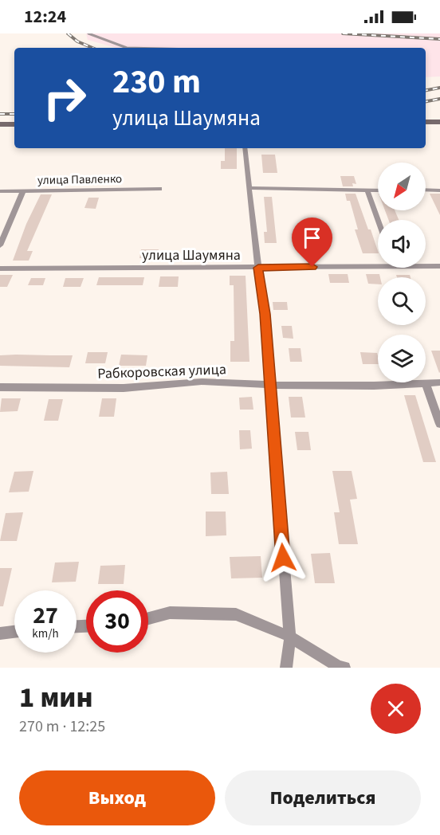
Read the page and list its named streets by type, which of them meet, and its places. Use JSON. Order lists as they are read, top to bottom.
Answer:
{
  "streets": {
    "street": ["улица Павленко", "улица Шаумяна", "Рабкоровская улица"]
  },
  "north": "bottom left",
  "page": {
    "status": "12:24",
    "turn": ["230 m", "улица Шаумяна"],
    "speed": "27 km/h",
    "limit": "30",
    "heading": ["1 мин", "270 m · 12:25"],
    "buttons": ["Выход", "Поделиться"]
  }
}
